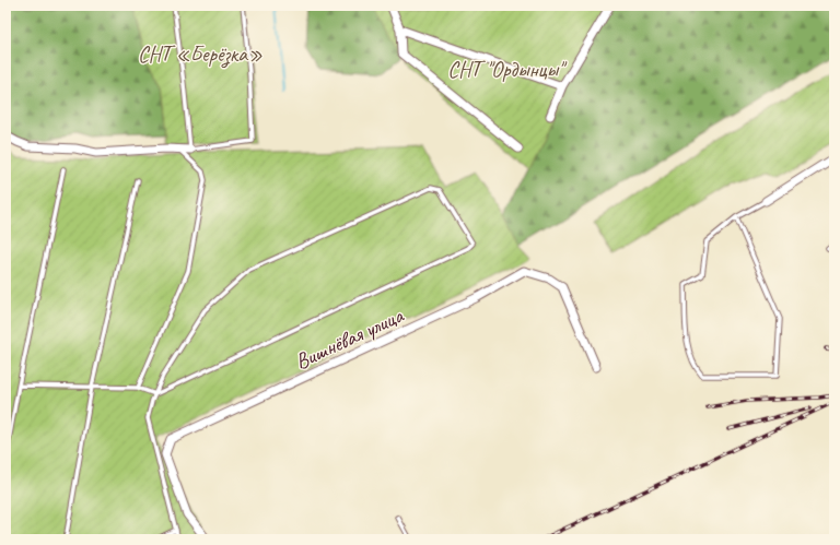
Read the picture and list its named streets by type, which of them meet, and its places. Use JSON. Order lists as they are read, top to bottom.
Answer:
{
  "streets": {
    "street": ["Вишнёвая улица"]
  },
  "parks": ["СНТ «Берёзка»", "СНТ \"Ордынцы\""]
}
